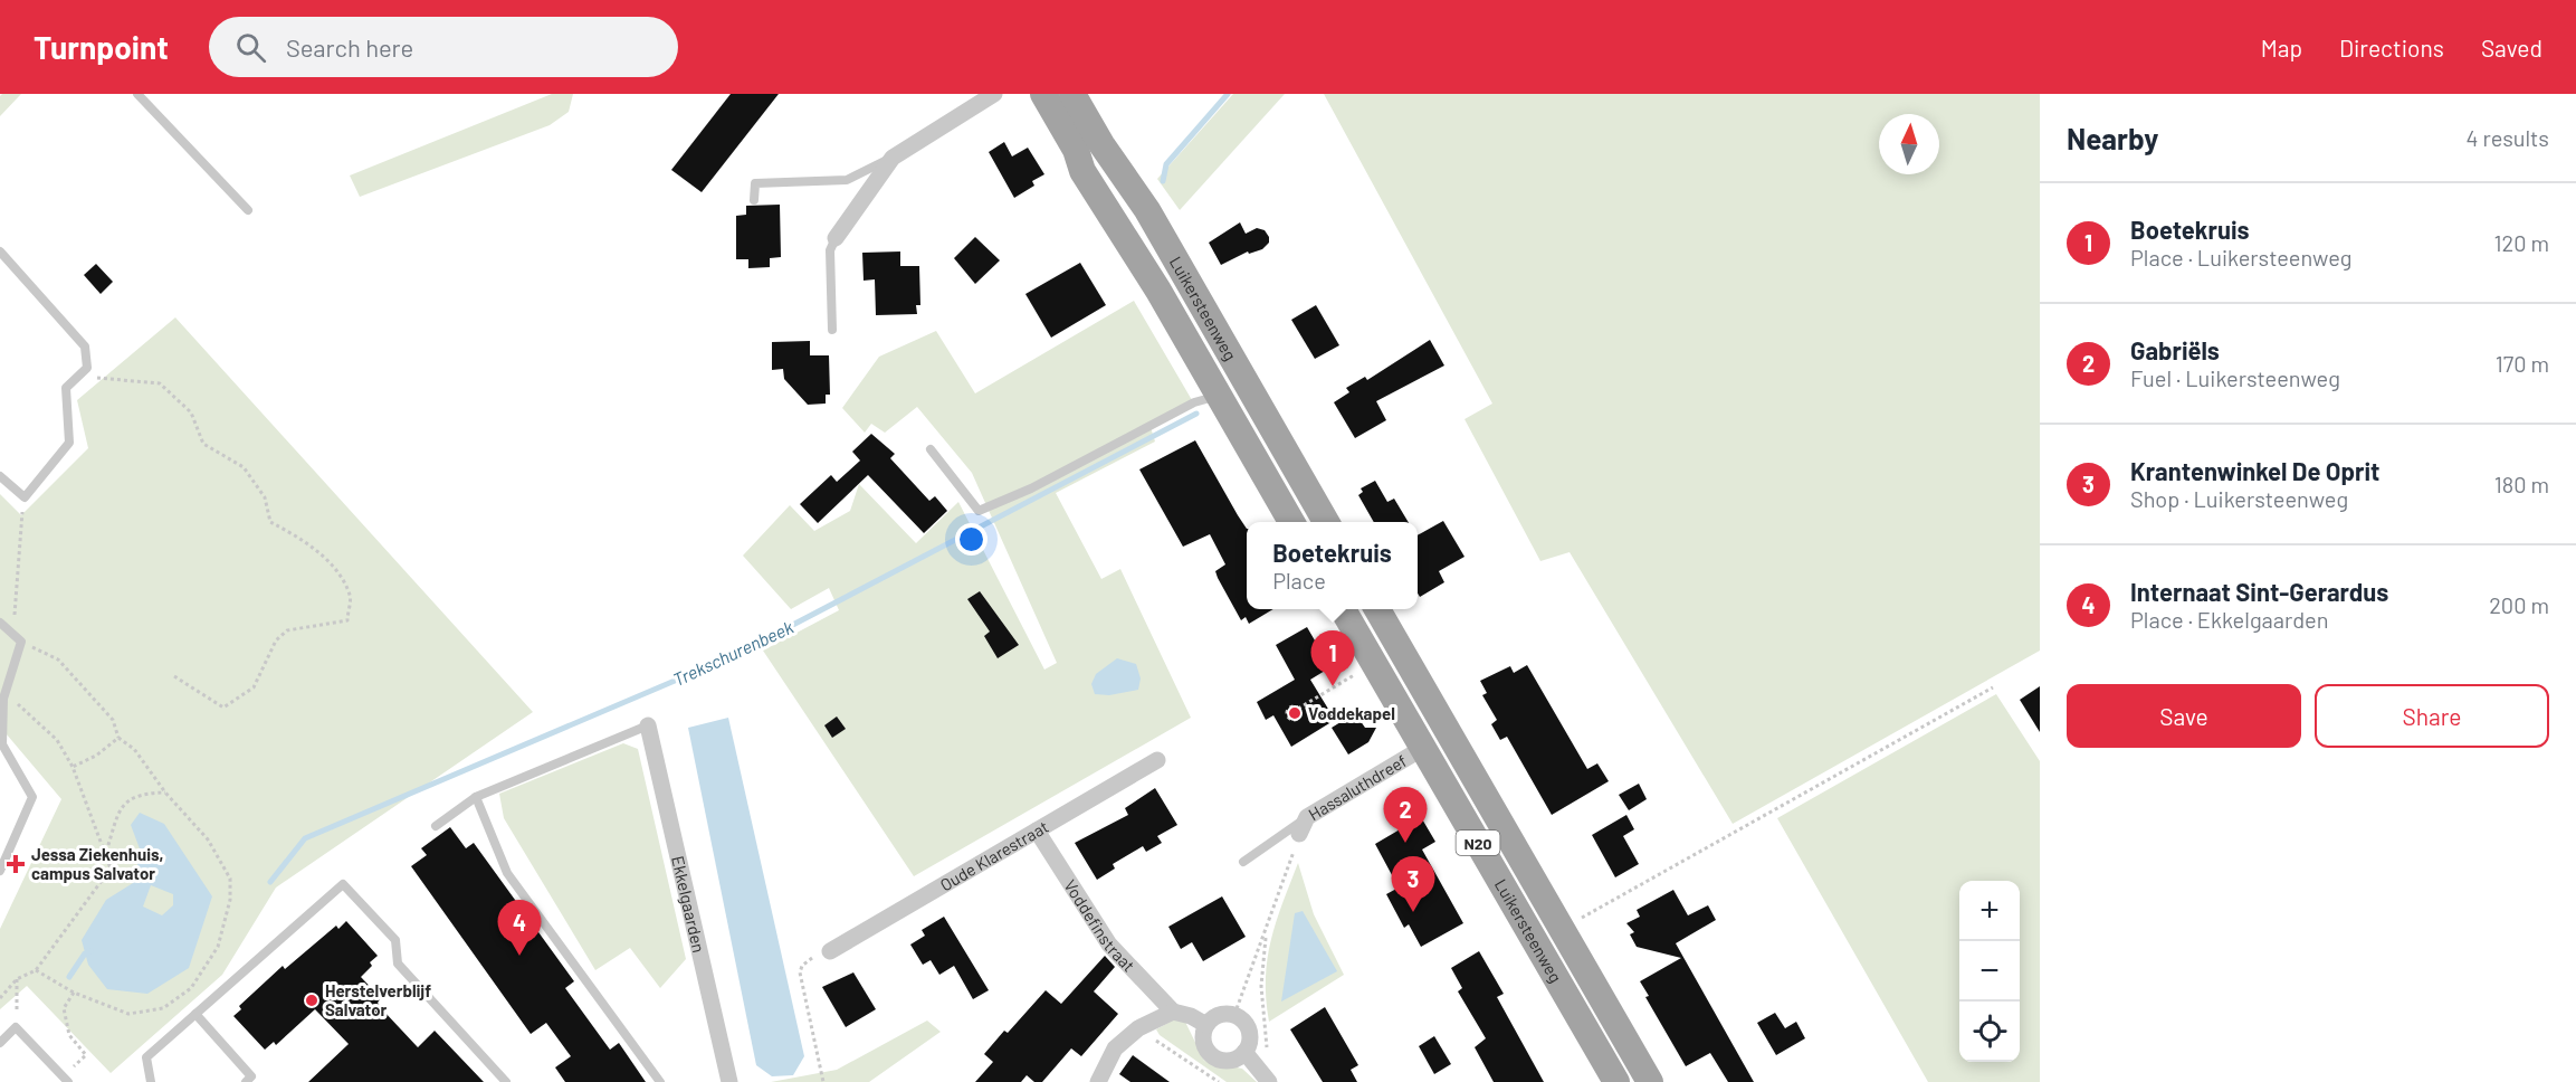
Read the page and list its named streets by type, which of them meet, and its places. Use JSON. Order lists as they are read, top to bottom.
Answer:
{
  "streets": {
    "main road": ["Luikersteenweg", "N20"],
    "street": [
      "Hassaluthdreef",
      "Oude Klarestraat",
      "Ekkelgaarden",
      "Voddefinstraat"
    ]
  },
  "crossings": [
    ["Luikersteenweg", "Hassaluthdreef"],
    ["Oude Klarestraat", "Voddefinstraat"]
  ],
  "water": ["Trekschurenbeek"],
  "places": {
    "other": ["Voddekapel", "Herstelverblijf Salvator"],
    "health": ["Jessa Ziekenhuis, campus Salvator"]
  },
  "north": "top",
  "page": {
    "header": "Turnpoint",
    "search": "Search here",
    "nav": ["Map", "Directions", "Saved"],
    "heading": ["Nearby", "4 results"],
    "list": [
      {
        "mark": "1",
        "name": "Boetekruis",
        "note": "Place · Luikersteenweg",
        "value": "120 m"
      },
      {
        "mark": "2",
        "name": "Gabriëls",
        "note": "Fuel · Luikersteenweg",
        "value": "170 m"
      },
      {
        "mark": "3",
        "name": "Krantenwinkel De Oprit",
        "note": "Shop · Luikersteenweg",
        "value": "180 m"
      },
      {
        "mark": "4",
        "name": "Internaat Sint-Gerardus",
        "note": "Place · Ekkelgaarden",
        "value": "200 m"
      }
    ],
    "popup": ["Boetekruis", "Place"],
    "pins": [
      "1",
      "2",
      "3",
      "4"
    ],
    "buttons": ["Save", "Share"],
    "map_buttons": ["+", "−"]
  }
}
